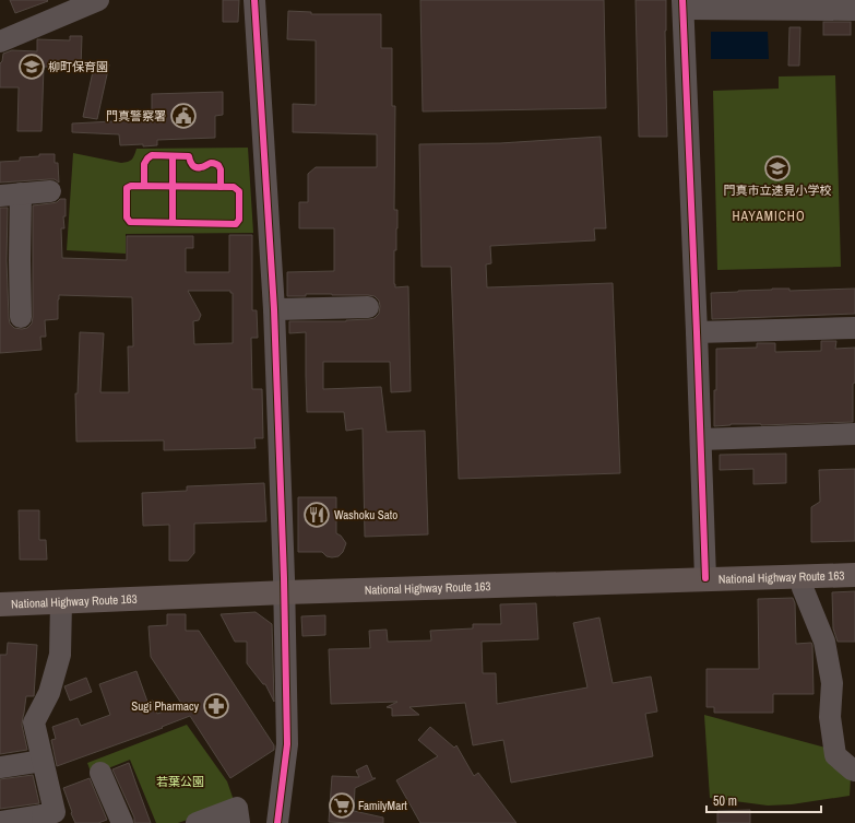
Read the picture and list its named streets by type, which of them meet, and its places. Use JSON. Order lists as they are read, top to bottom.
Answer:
{
  "streets": {
    "highway": ["National Highway Route 163"]
  },
  "districts": ["HAYAMICHO"],
  "parks": ["若葉公園"],
  "places": {
    "school or university": ["柳町保育園", "門真市立速見小学校"],
    "public building": ["門真警察署"],
    "restaurant": ["Washoku Sato"],
    "pharmacy": ["Sugi Pharmacy"],
    "supermarket": ["FamilyMart"]
  },
  "scale_bar": "50 m"
}
